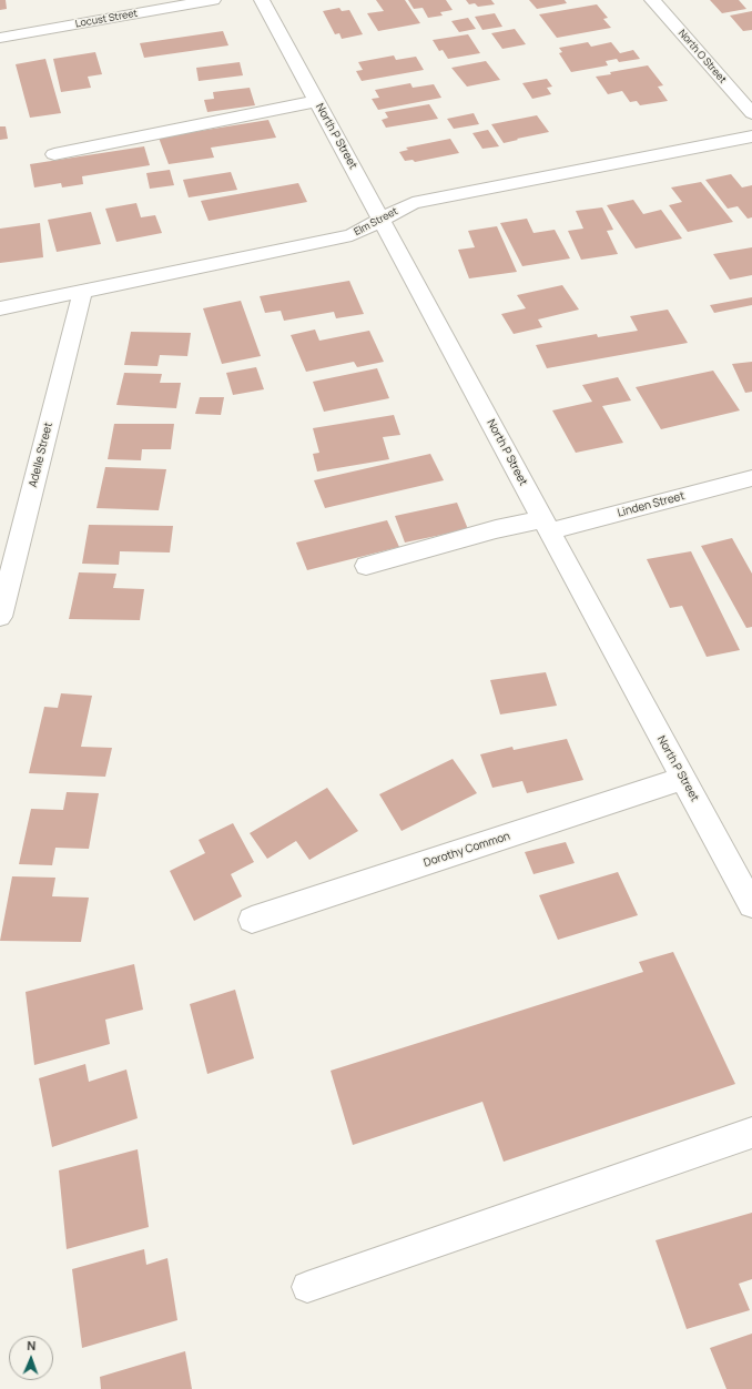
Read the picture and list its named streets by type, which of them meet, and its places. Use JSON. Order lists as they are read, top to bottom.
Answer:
{
  "streets": {
    "street": [
      "Locust Street",
      "North O Street",
      "North P Street",
      "Elm Street",
      "Adelle Street",
      "Linden Street",
      "Dorothy Common"
    ]
  },
  "crossings": [
    ["North P Street", "Elm Street"],
    ["North P Street", "Linden Street"],
    ["North P Street", "Dorothy Common"],
    ["Elm Street", "Adelle Street"]
  ],
  "north": "top"
}
